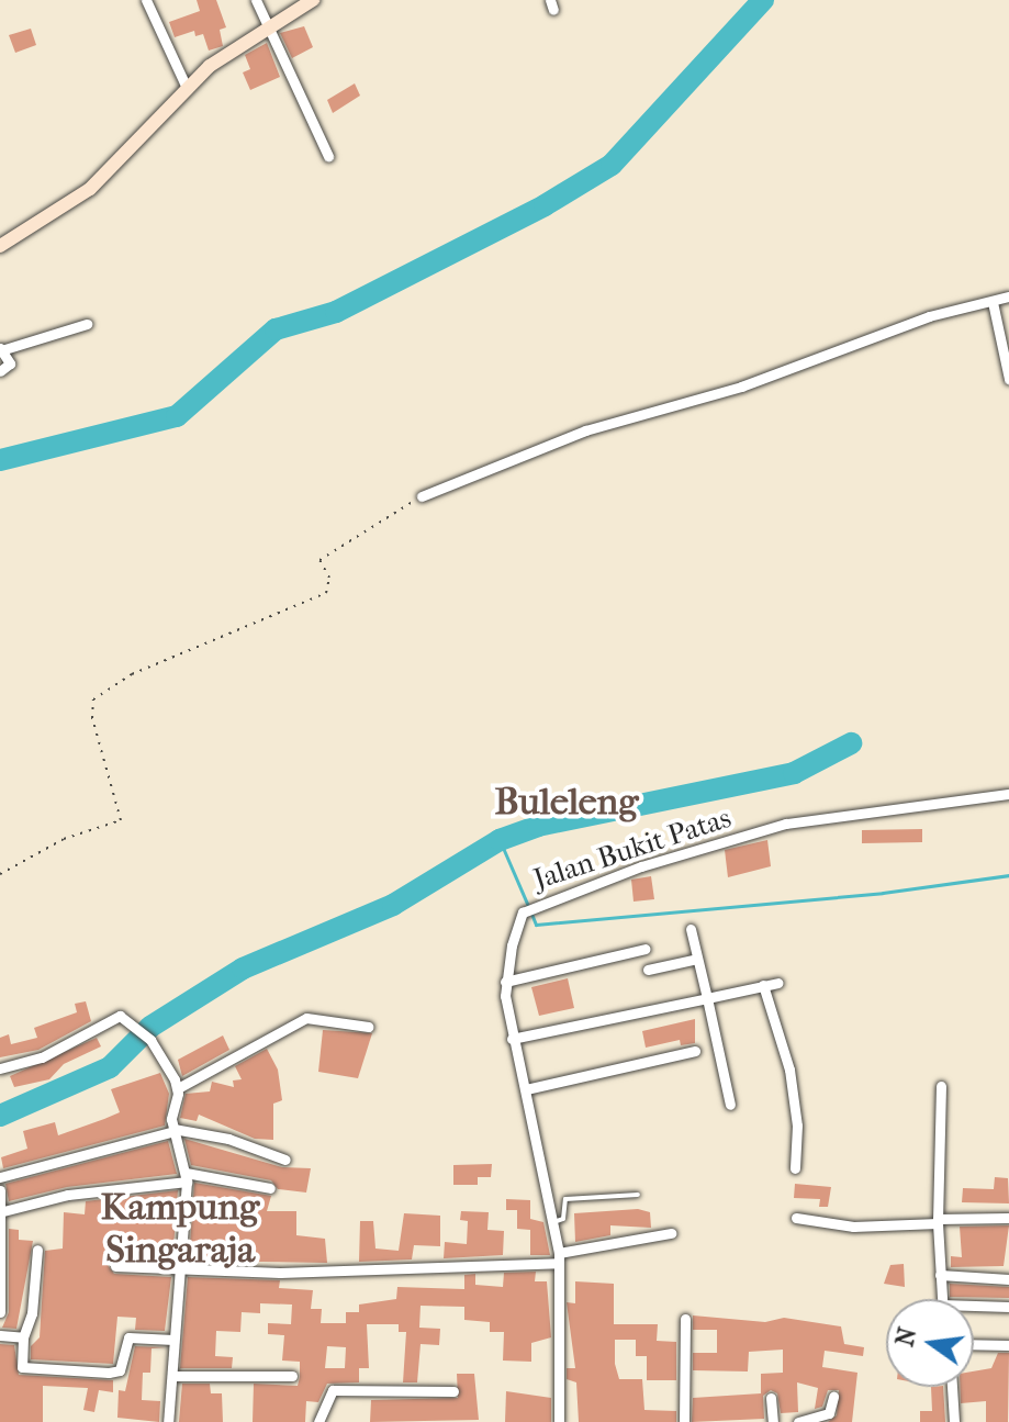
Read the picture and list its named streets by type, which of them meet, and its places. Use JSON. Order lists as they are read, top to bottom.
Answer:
{
  "streets": {
    "street": ["Jalan Bukit Patas"]
  },
  "districts": ["Buleleng", "Kampung Singaraja"],
  "north": "left"
}
